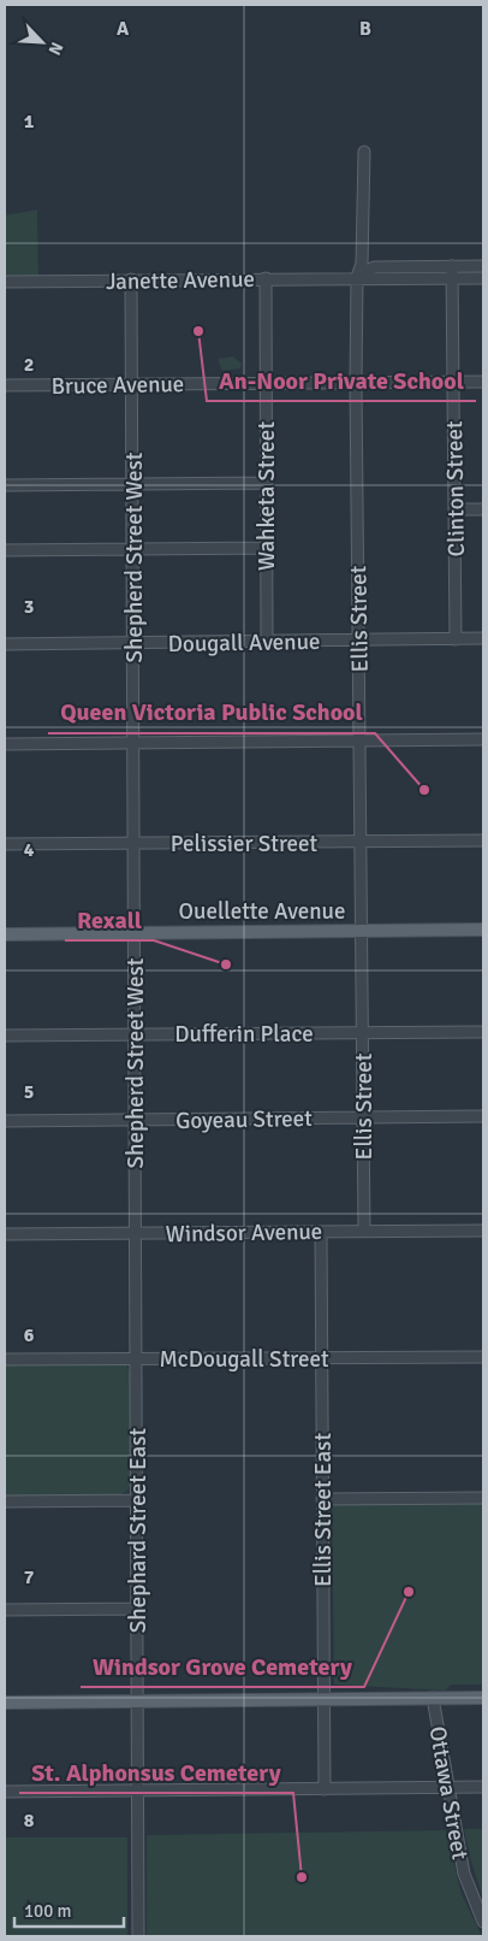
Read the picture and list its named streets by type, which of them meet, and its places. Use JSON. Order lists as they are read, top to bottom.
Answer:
{
  "streets": {
    "main road": ["Ouellette Avenue"],
    "street": [
      "Janette Avenue",
      "Bruce Avenue",
      "Clinton Street",
      "Wahketa Street",
      "Shepherd Street West",
      "Ellis Street",
      "Dougall Avenue",
      "Pelissier Street",
      "Dufferin Place",
      "Goyeau Street",
      "Windsor Avenue",
      "McDougall Street",
      "Ellis Street East",
      "Shephard Street East",
      "Ottawa Street"
    ]
  },
  "crossings": [
    ["Janette Avenue", "Clinton Street"],
    ["Janette Avenue", "Wahketa Street"],
    ["Janette Avenue", "Shepherd Street West"],
    ["Janette Avenue", "Ellis Street"],
    ["Bruce Avenue", "Clinton Street"],
    ["Bruce Avenue", "Wahketa Street"],
    ["Bruce Avenue", "Shepherd Street West"],
    ["Bruce Avenue", "Ellis Street"],
    ["Clinton Street", "Dougall Avenue"],
    ["Wahketa Street", "Dougall Avenue"],
    ["Shepherd Street West", "Dougall Avenue"],
    ["Shepherd Street West", "Pelissier Street"],
    ["Shepherd Street West", "Ouellette Avenue"],
    ["Shepherd Street West", "Dufferin Place"],
    ["Shepherd Street West", "Goyeau Street"],
    ["Shepherd Street West", "Windsor Avenue"],
    ["Shepherd Street West", "Shephard Street East"],
    ["Ellis Street", "Dougall Avenue"],
    ["Ellis Street", "Pelissier Street"],
    ["Ellis Street", "Ouellette Avenue"],
    ["Ellis Street", "Dufferin Place"],
    ["Ellis Street", "Goyeau Street"],
    ["Ellis Street", "Windsor Avenue"],
    ["Windsor Avenue", "Ellis Street East"],
    ["Windsor Avenue", "Shephard Street East"],
    ["McDougall Street", "Ellis Street East"],
    ["McDougall Street", "Shephard Street East"]
  ],
  "places": [
    "An-Noor Private School",
    "Queen Victoria Public School",
    "Rexall",
    "Windsor Grove Cemetery",
    "St. Alphonsus Cemetery"
  ],
  "scale_bar": "100 m",
  "north": "bottom right",
  "grid": {
    "columns": ["A", "B"],
    "rows": [
      "1",
      "2",
      "3",
      "4",
      "5",
      "6",
      "7",
      "8"
    ]
  }
}
